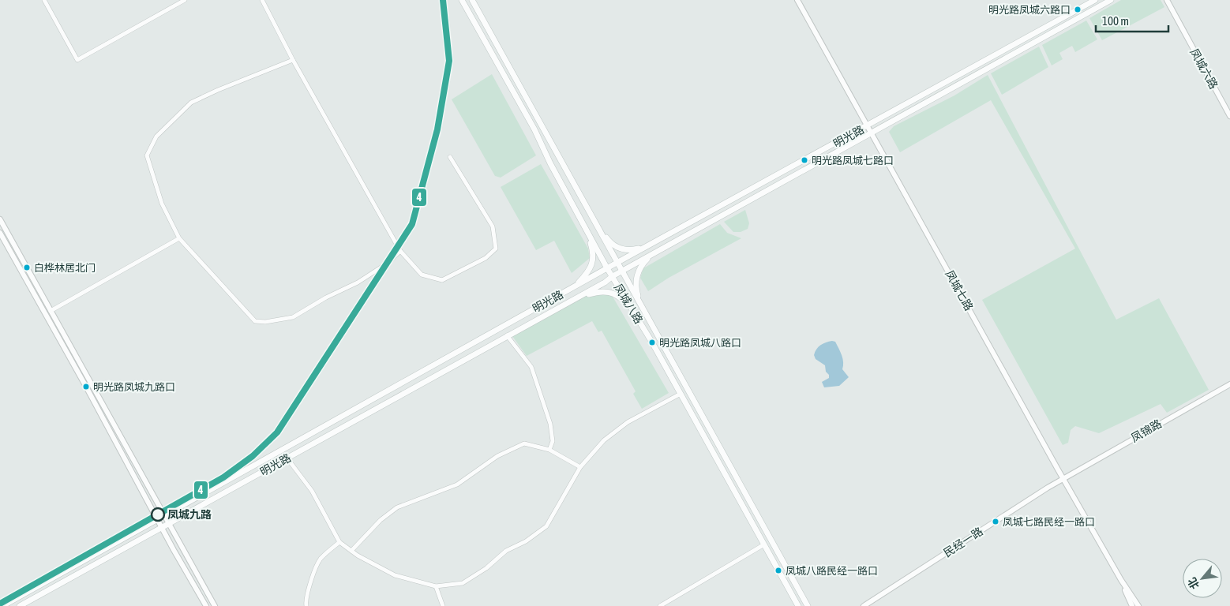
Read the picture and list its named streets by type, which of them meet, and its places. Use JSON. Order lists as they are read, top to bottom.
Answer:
{
  "streets": {
    "main road": ["明光路", "凤城八路"],
    "street": [
      "凤城六路",
      "凤城七路",
      "凤锦路",
      "民经一路"
    ]
  },
  "crossings": [
    ["明光路", "凤城七路"],
    ["明光路", "凤城八路"],
    ["凤城七路", "凤锦路"],
    ["凤城七路", "民经一路"],
    ["凤锦路", "民经一路"]
  ],
  "places": [
    "明光路凤城六路口",
    "明光路凤城七路口",
    "白桦林居北门",
    "明光路凤城八路口",
    "明光路凤城九路口",
    "凤城九路",
    "凤城七路民经一路口",
    "凤城八路民经一路口"
  ],
  "lines": ["transit line 4"],
  "scale_bar": "100 m",
  "north": "bottom left"
}
